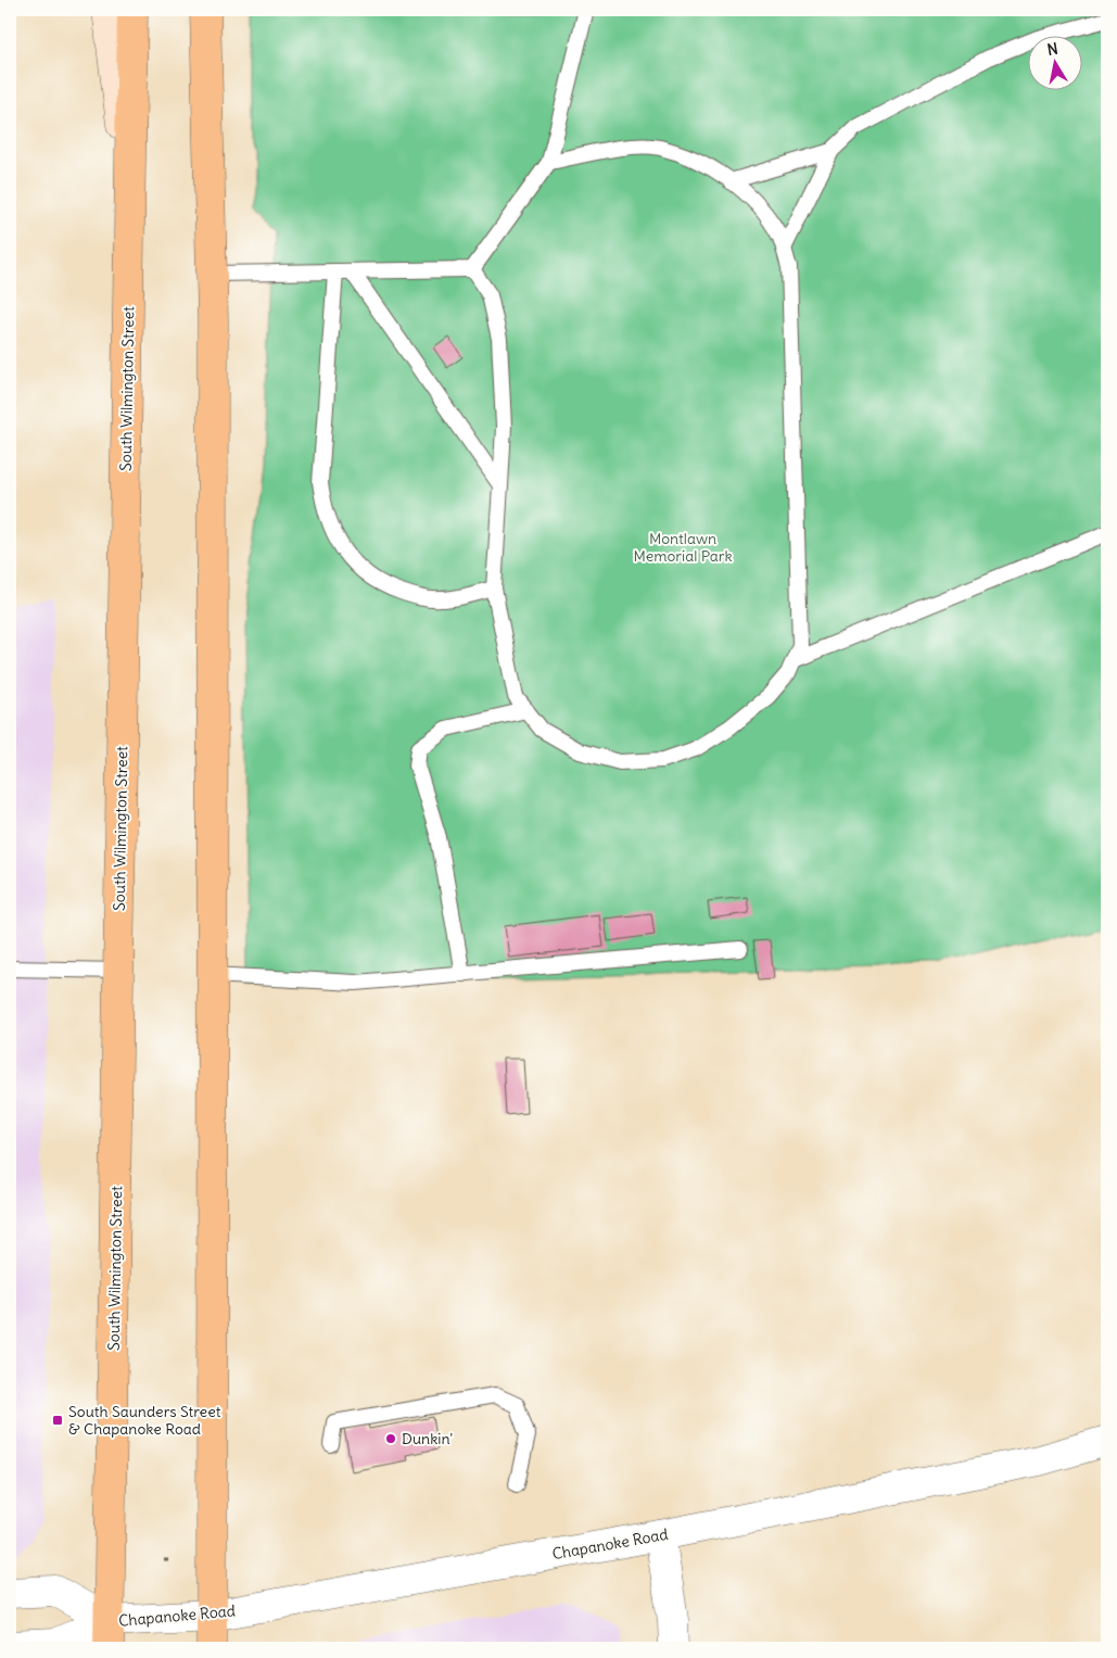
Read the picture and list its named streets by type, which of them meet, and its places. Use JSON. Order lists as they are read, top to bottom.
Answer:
{
  "streets": {
    "highway": ["South Wilmington Street"],
    "street": ["Chapanoke Road"]
  },
  "crossings": [
    ["South Wilmington Street", "Chapanoke Road"]
  ],
  "parks": ["Montlawn Memorial Park"],
  "places": {
    "transit": ["South Saunders Street & Chapanoke Road"],
    "other": ["Dunkin'"]
  },
  "north": "top"
}
